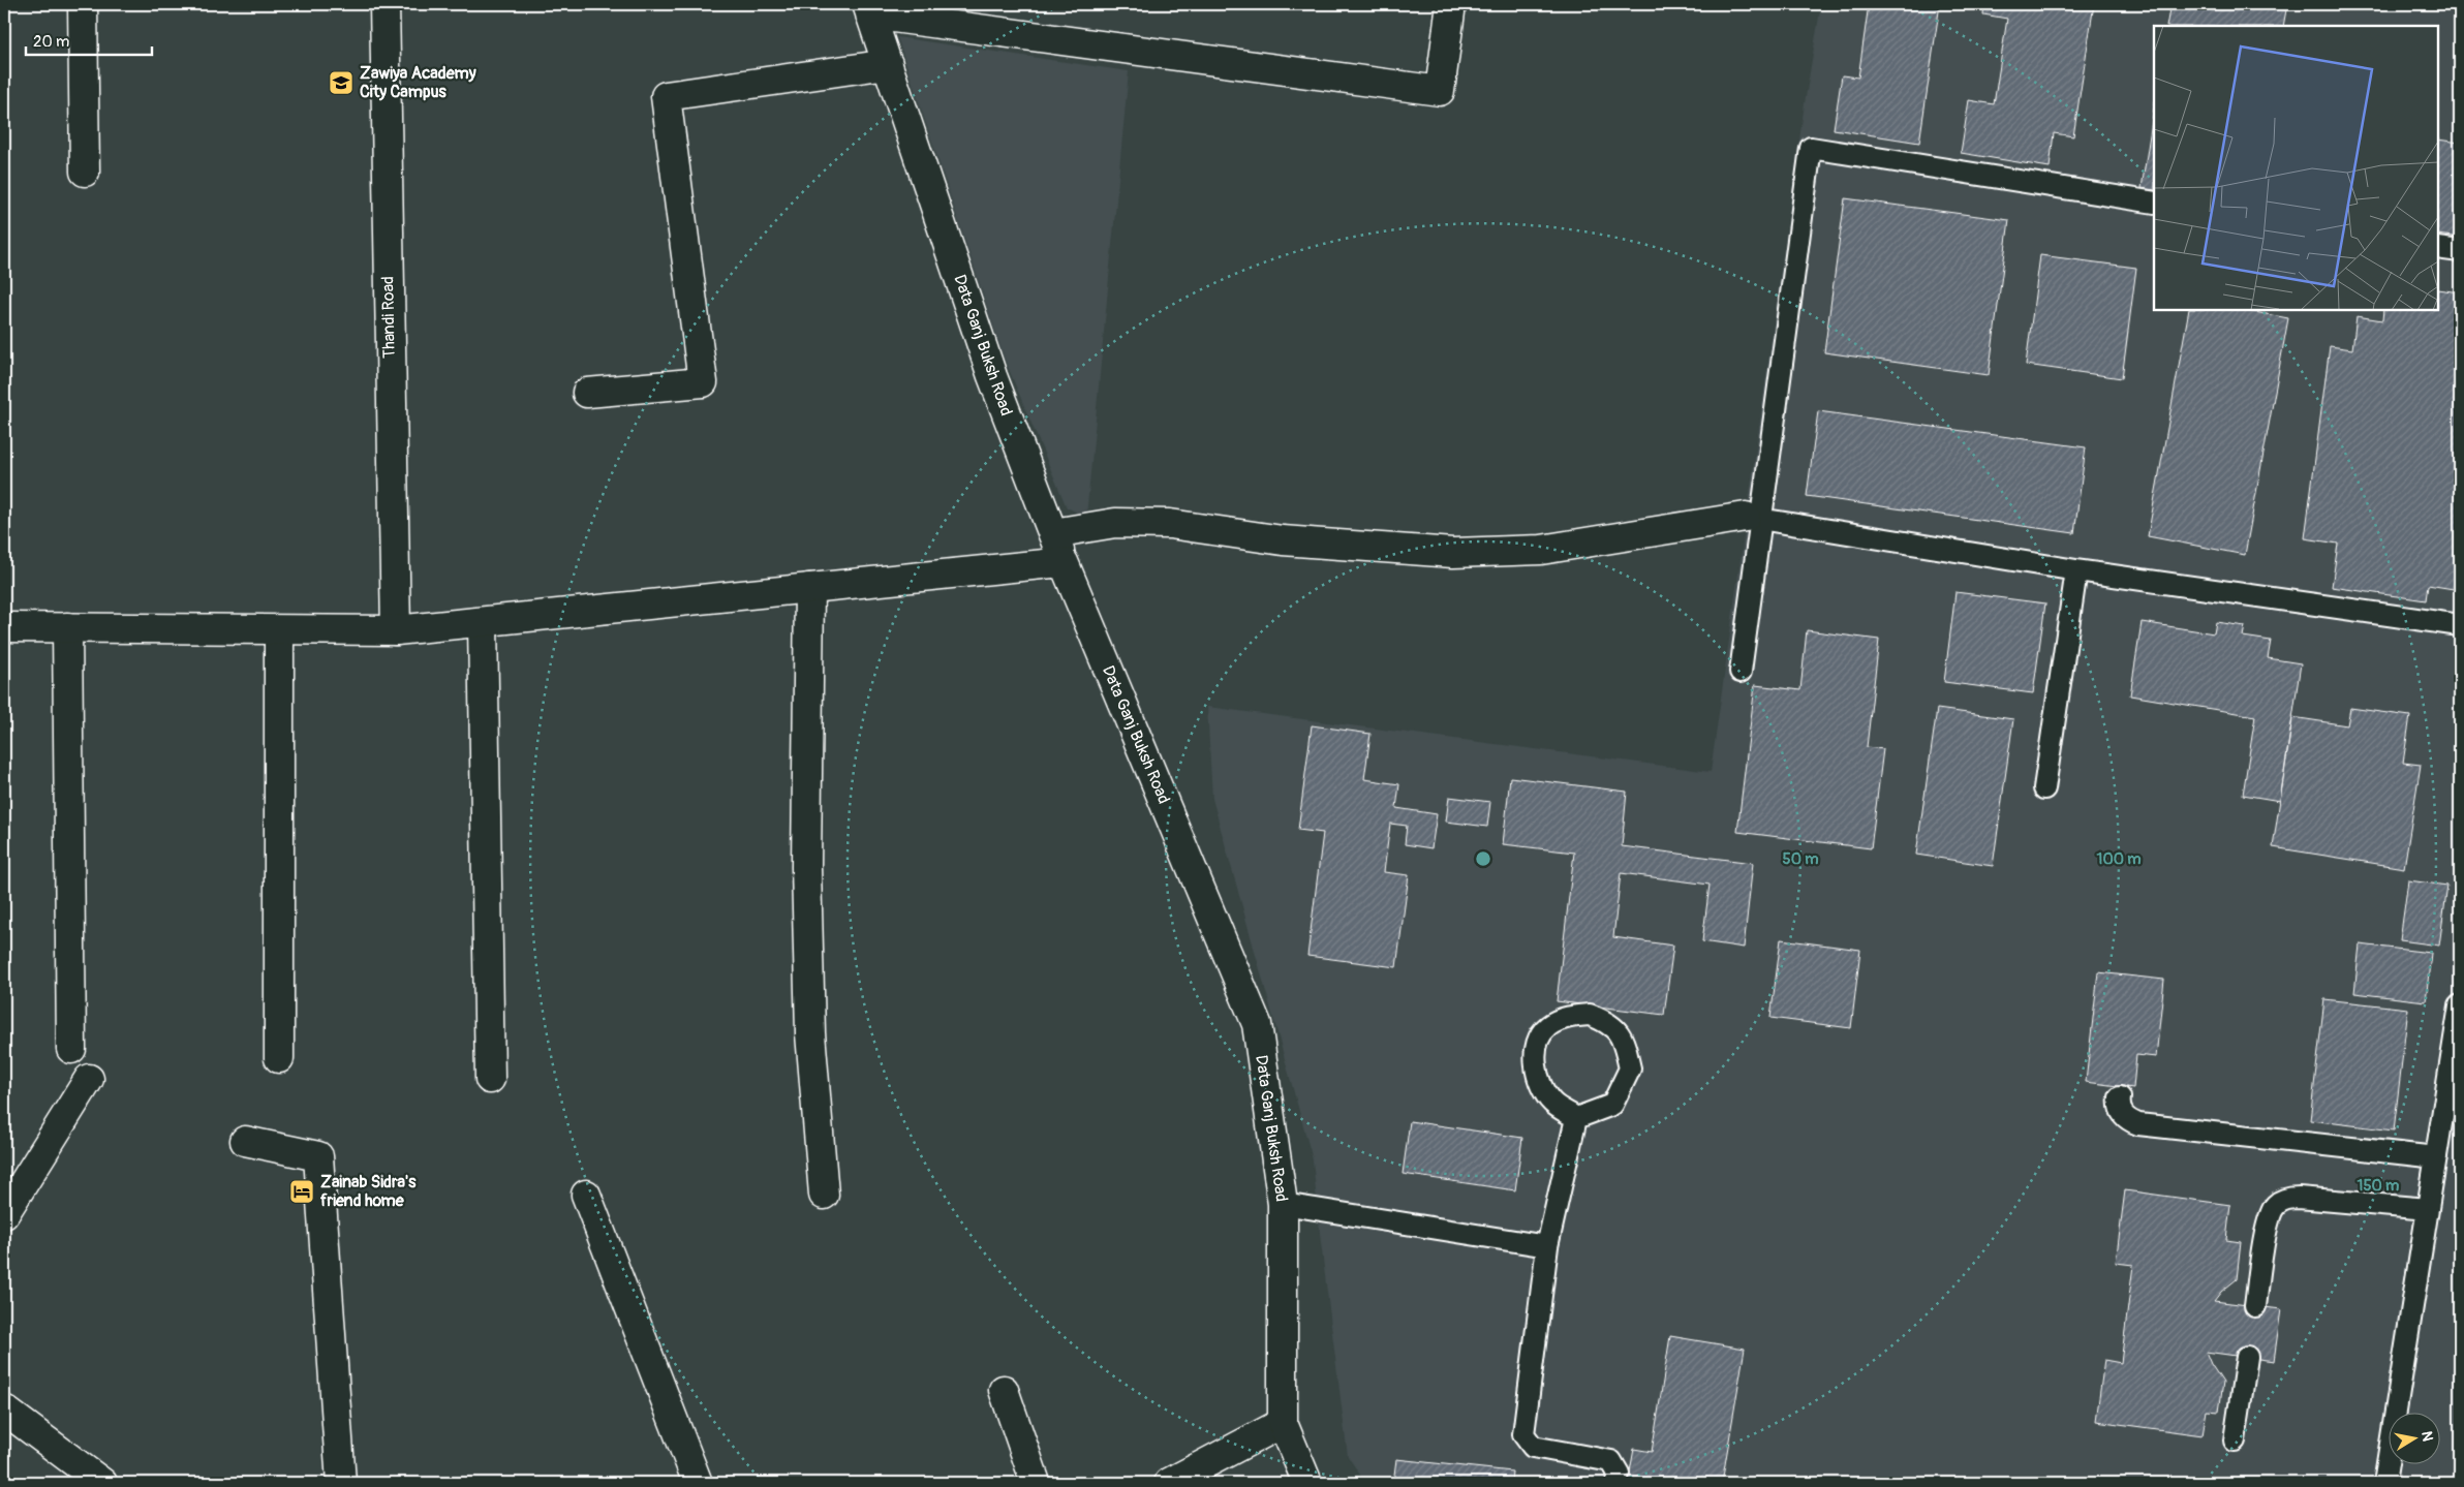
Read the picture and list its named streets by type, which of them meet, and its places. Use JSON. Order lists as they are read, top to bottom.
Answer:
{
  "streets": {
    "street": ["Thandi Road", "Data Ganj Buksh Road"]
  },
  "places": {
    "school or university": ["Zawiya Academy City Campus"],
    "hotel": ["Zainab Sidra's friend home"]
  },
  "scale_bar": "20 m",
  "north": "right",
  "rings": ["50 m", "100 m", "150 m"]
}
